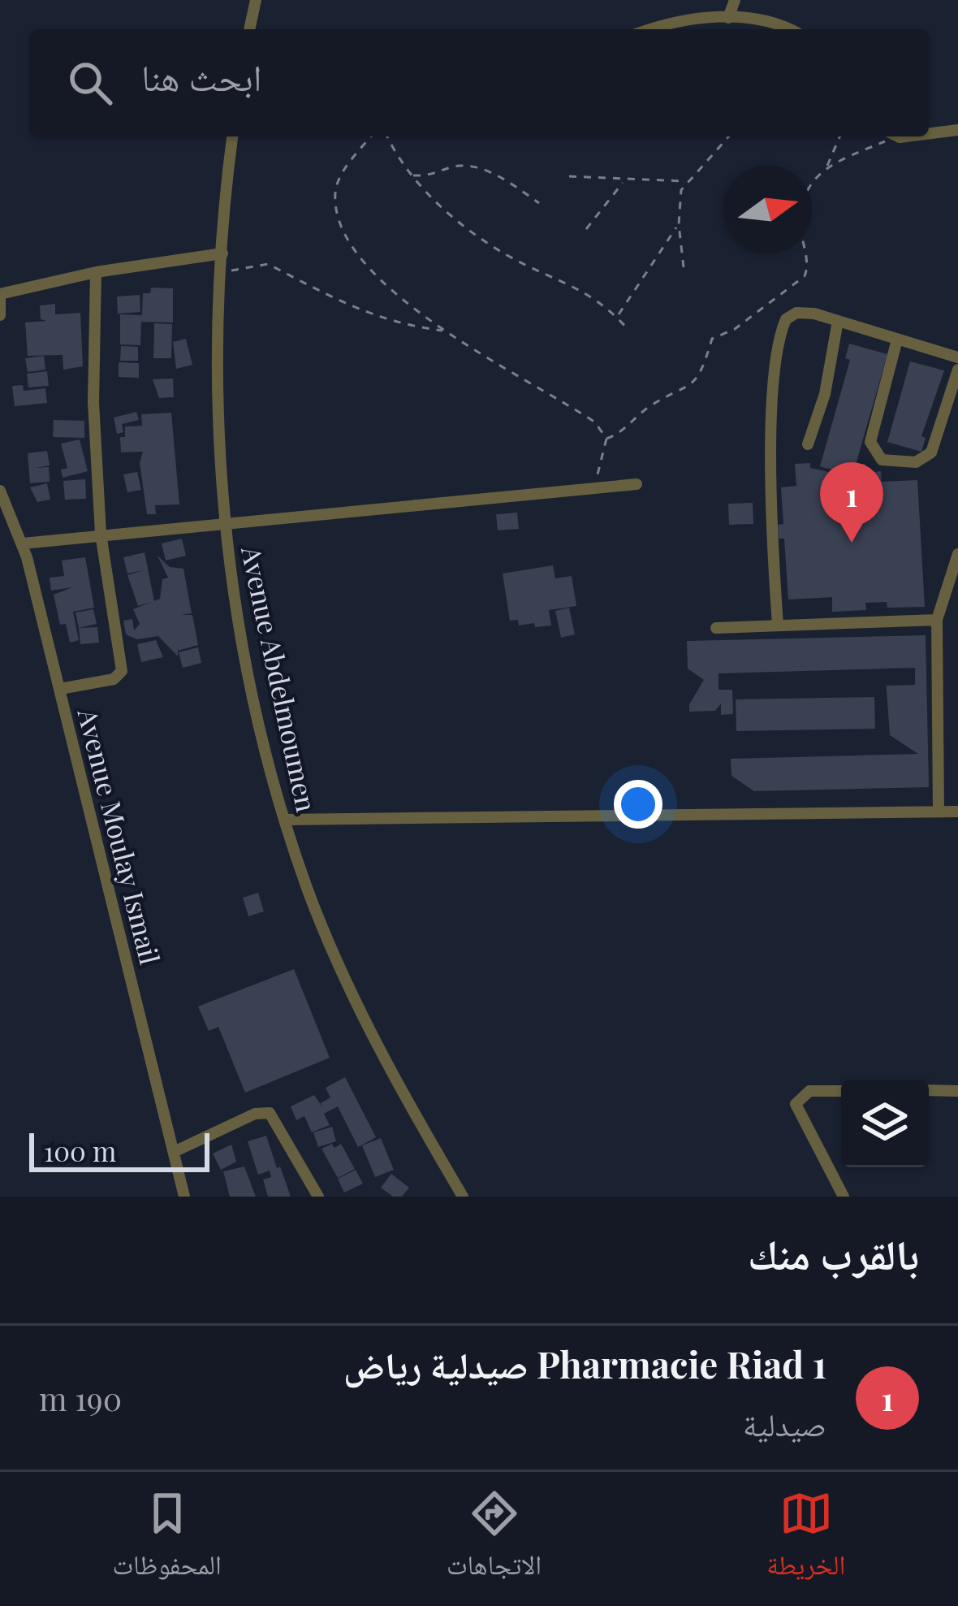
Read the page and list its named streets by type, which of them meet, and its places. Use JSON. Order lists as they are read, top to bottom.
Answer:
{
  "streets": {
    "street": ["Avenue Abdelmoumen", "Avenue Moulay Ismail"]
  },
  "scale_bar": "100 m",
  "north": "right",
  "page": {
    "search": "ابحث هنا",
    "pins": "1",
    "scale": "100 m",
    "heading": "بالقرب منك",
    "list": [
      {
        "mark": "1",
        "name": "Pharmacie Riad 1 صيدلية رياض",
        "note": "صيدلية",
        "value": "190 m"
      }
    ],
    "nav": ["الخريطة", "الاتجاهات", "المحفوظات"]
  }
}
